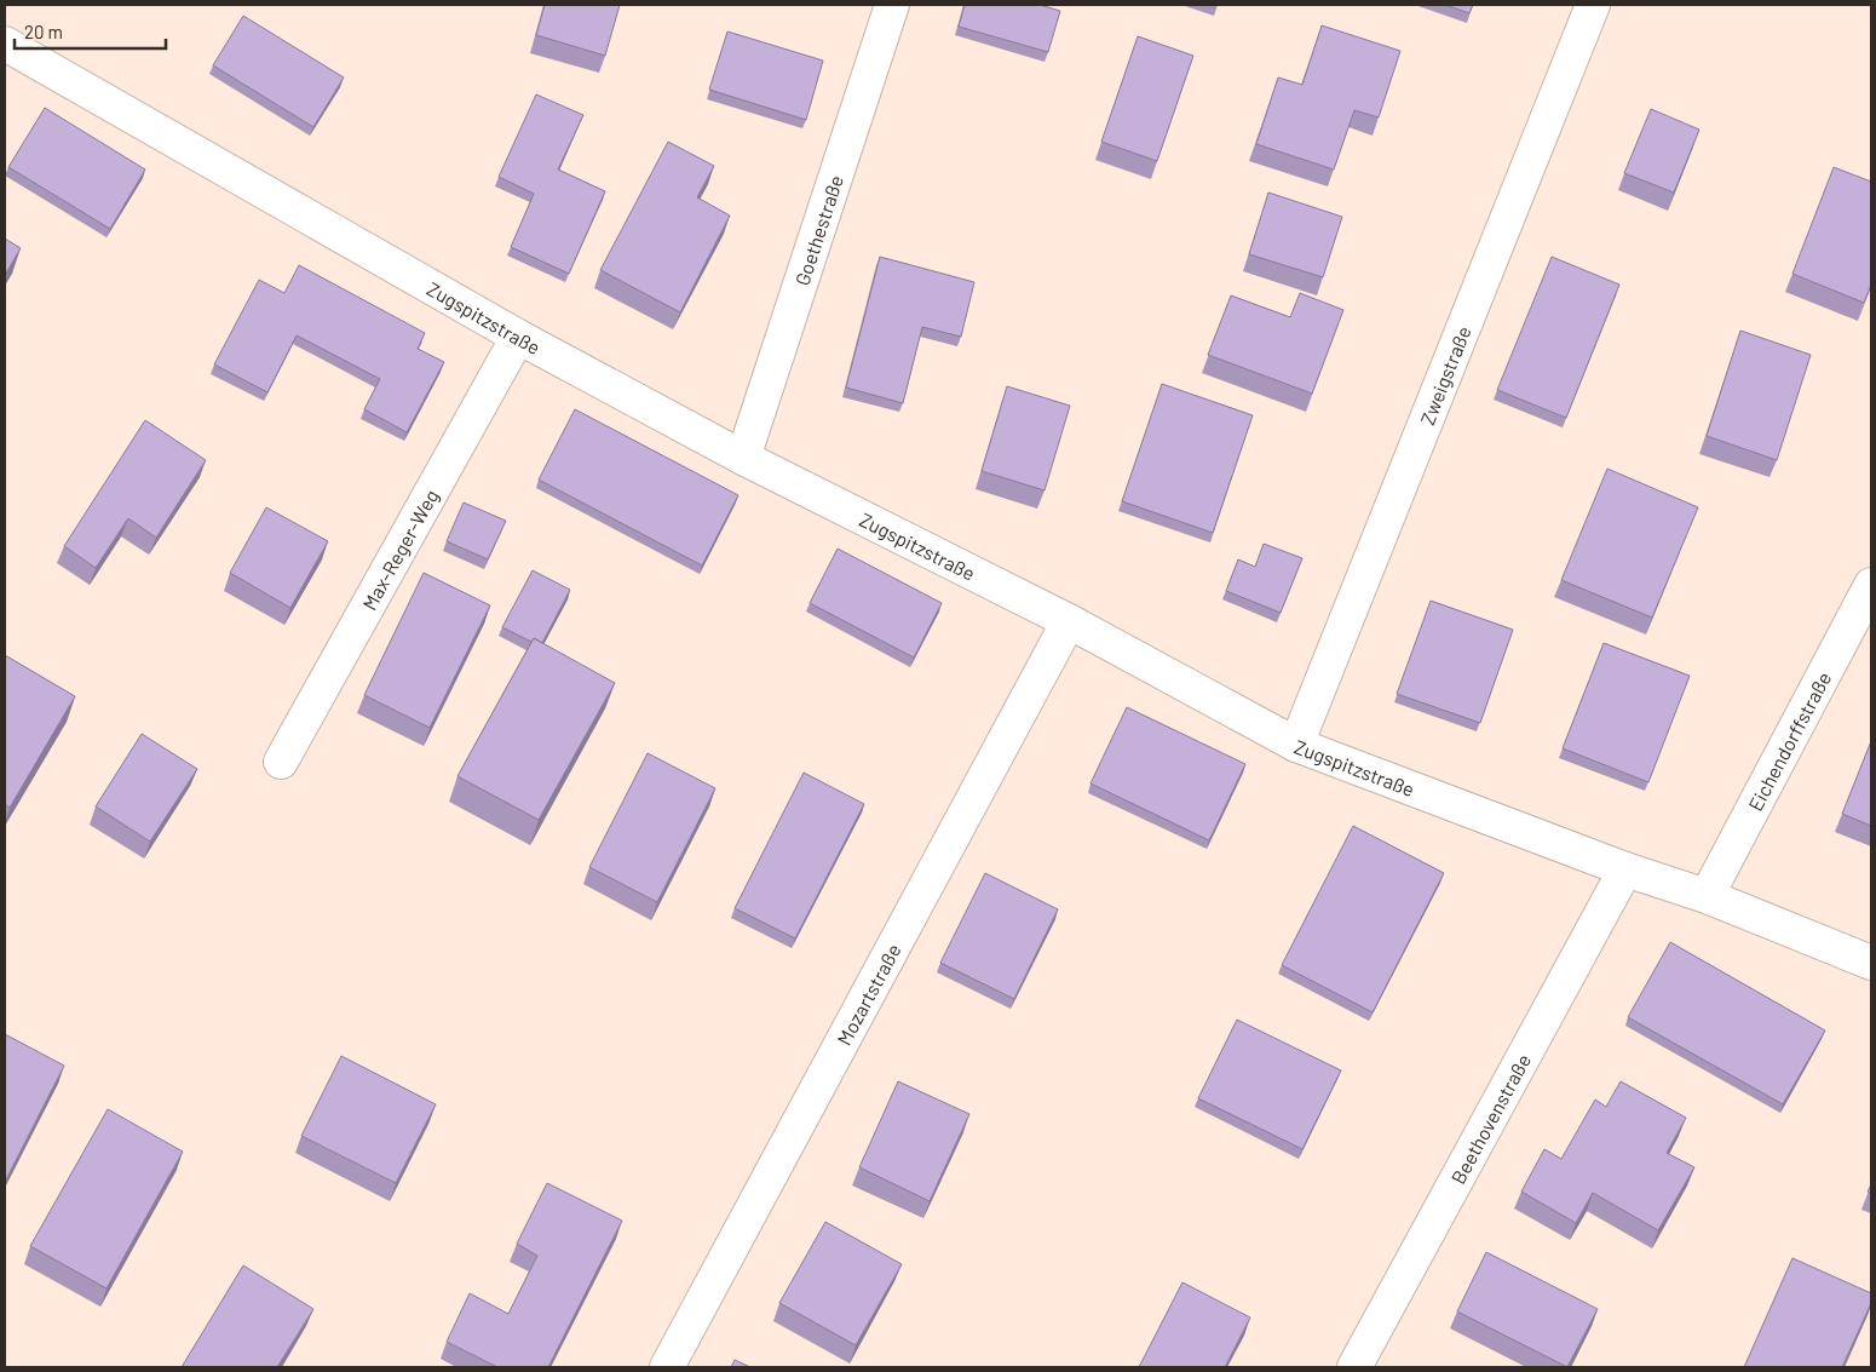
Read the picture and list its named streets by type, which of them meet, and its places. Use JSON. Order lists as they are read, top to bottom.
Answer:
{
  "streets": {
    "street": [
      "Goethestraße",
      "Zugspitzstraße",
      "Zweigstraße",
      "Max-Reger-Weg",
      "Eichendorffstraße",
      "Mozartstraße",
      "Beethovenstraße"
    ]
  },
  "crossings": [
    ["Goethestraße", "Zugspitzstraße"],
    ["Zugspitzstraße", "Zweigstraße"],
    ["Zugspitzstraße", "Max-Reger-Weg"],
    ["Zugspitzstraße", "Eichendorffstraße"],
    ["Zugspitzstraße", "Mozartstraße"],
    ["Zugspitzstraße", "Beethovenstraße"]
  ],
  "scale_bar": "20 m"
}
